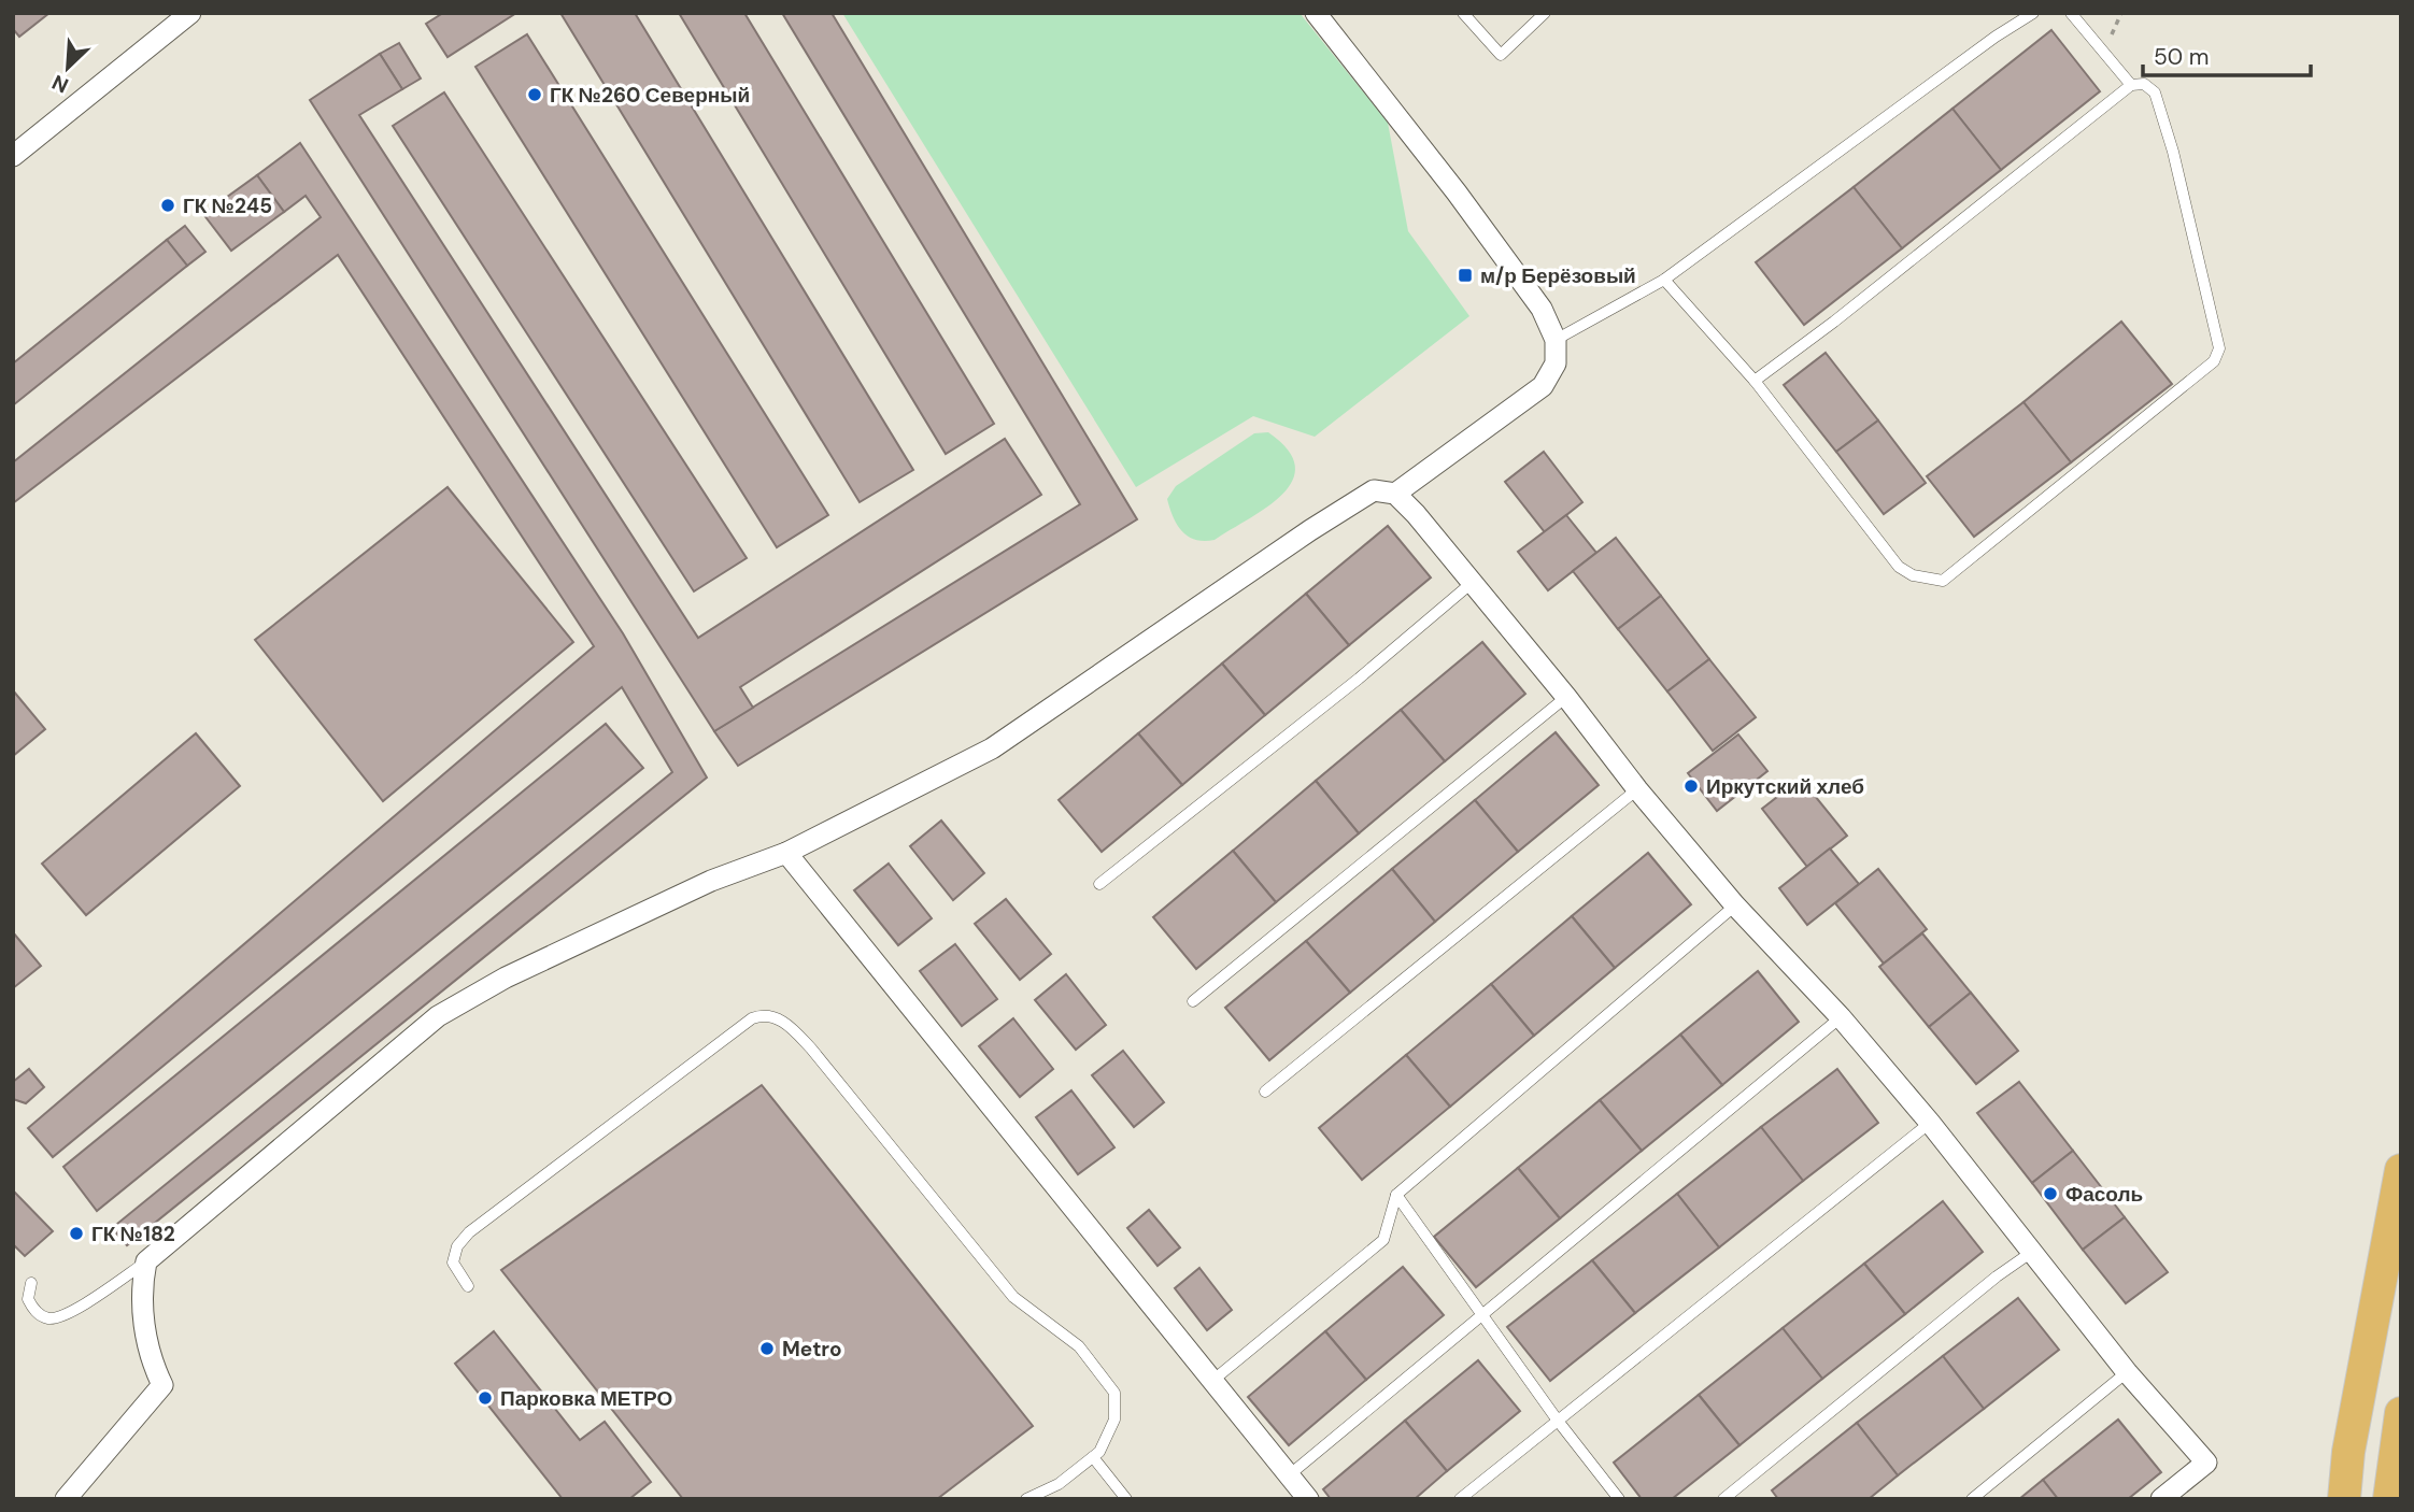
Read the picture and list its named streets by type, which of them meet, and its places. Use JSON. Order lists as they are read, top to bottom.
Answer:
{
  "places": {
    "other": [
      "ГК №260 Северный",
      "ГК №245",
      "Иркутский хлеб",
      "Фасоль",
      "ГК №182",
      "Metro",
      "Парковка МЕТРО"
    ],
    "transit": ["м/р Берёзовый"]
  },
  "scale_bar": "50 m",
  "north": "bottom left"
}
